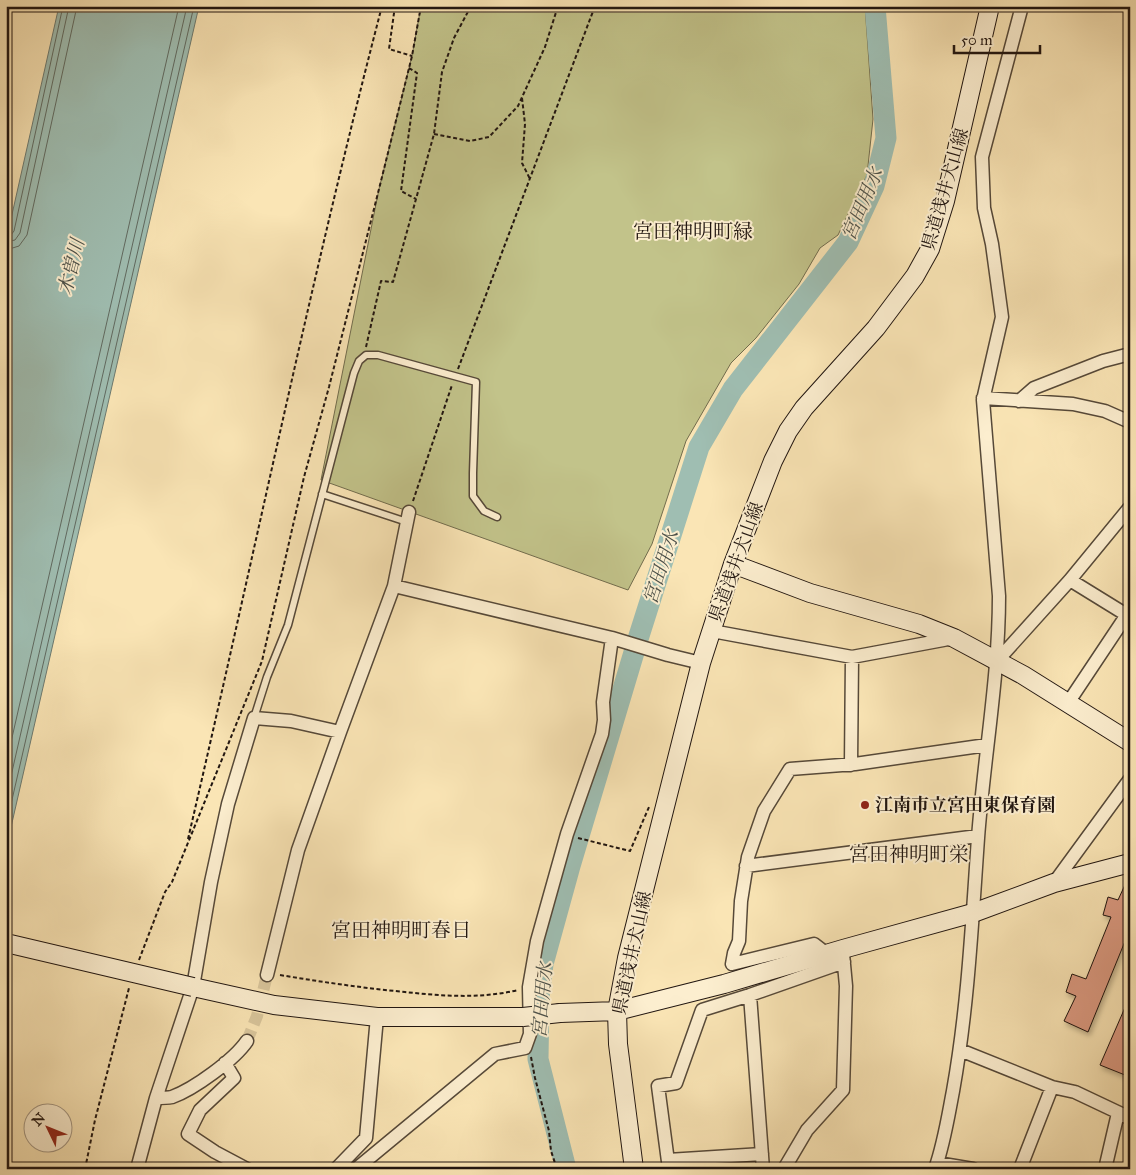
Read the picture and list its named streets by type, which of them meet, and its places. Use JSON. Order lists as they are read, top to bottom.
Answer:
{
  "streets": {
    "street": ["県道浅井犬山線"]
  },
  "districts": ["宮田神明町緑", "宮田神明町栄", "宮田神明町春日"],
  "water": ["宮田用水", "木曽川"],
  "places": ["江南市立宮田東保育園"],
  "scale_bar": "50 m",
  "north": "top left"
}
